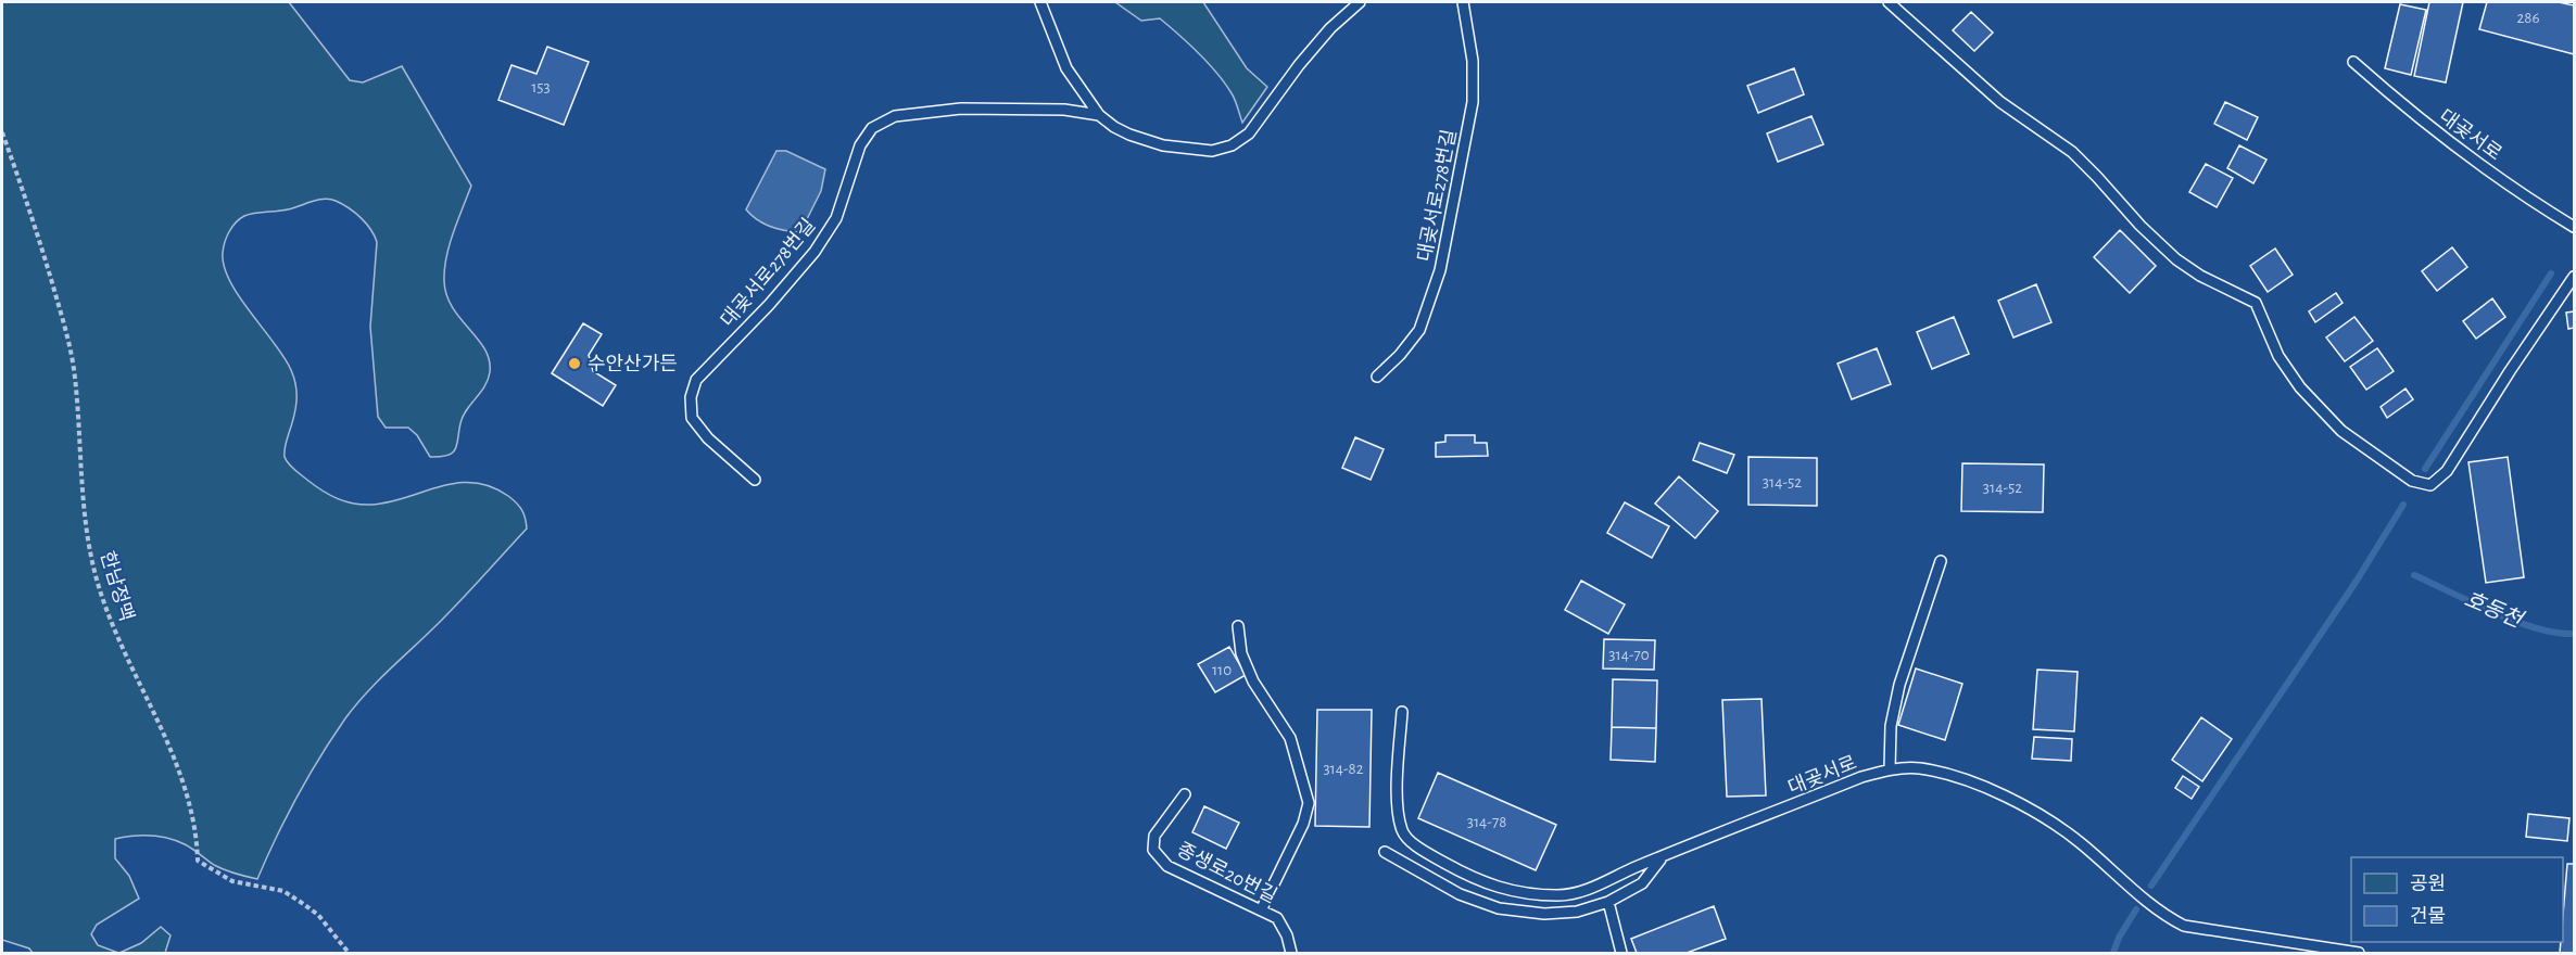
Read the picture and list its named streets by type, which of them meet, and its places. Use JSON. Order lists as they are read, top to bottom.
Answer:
{
  "streets": {
    "lane": ["대곶서로", "대곶서로278번길", "종생로20번길"],
    "path": ["한남정맥"]
  },
  "water": ["호동천"],
  "places": ["수안산가든"],
  "house_numbers": [
    "286",
    "153",
    "314-52",
    "314-52",
    "314-70",
    "110",
    "314-82",
    "314-78"
  ],
  "legend": ["공원", "건물"]
}
